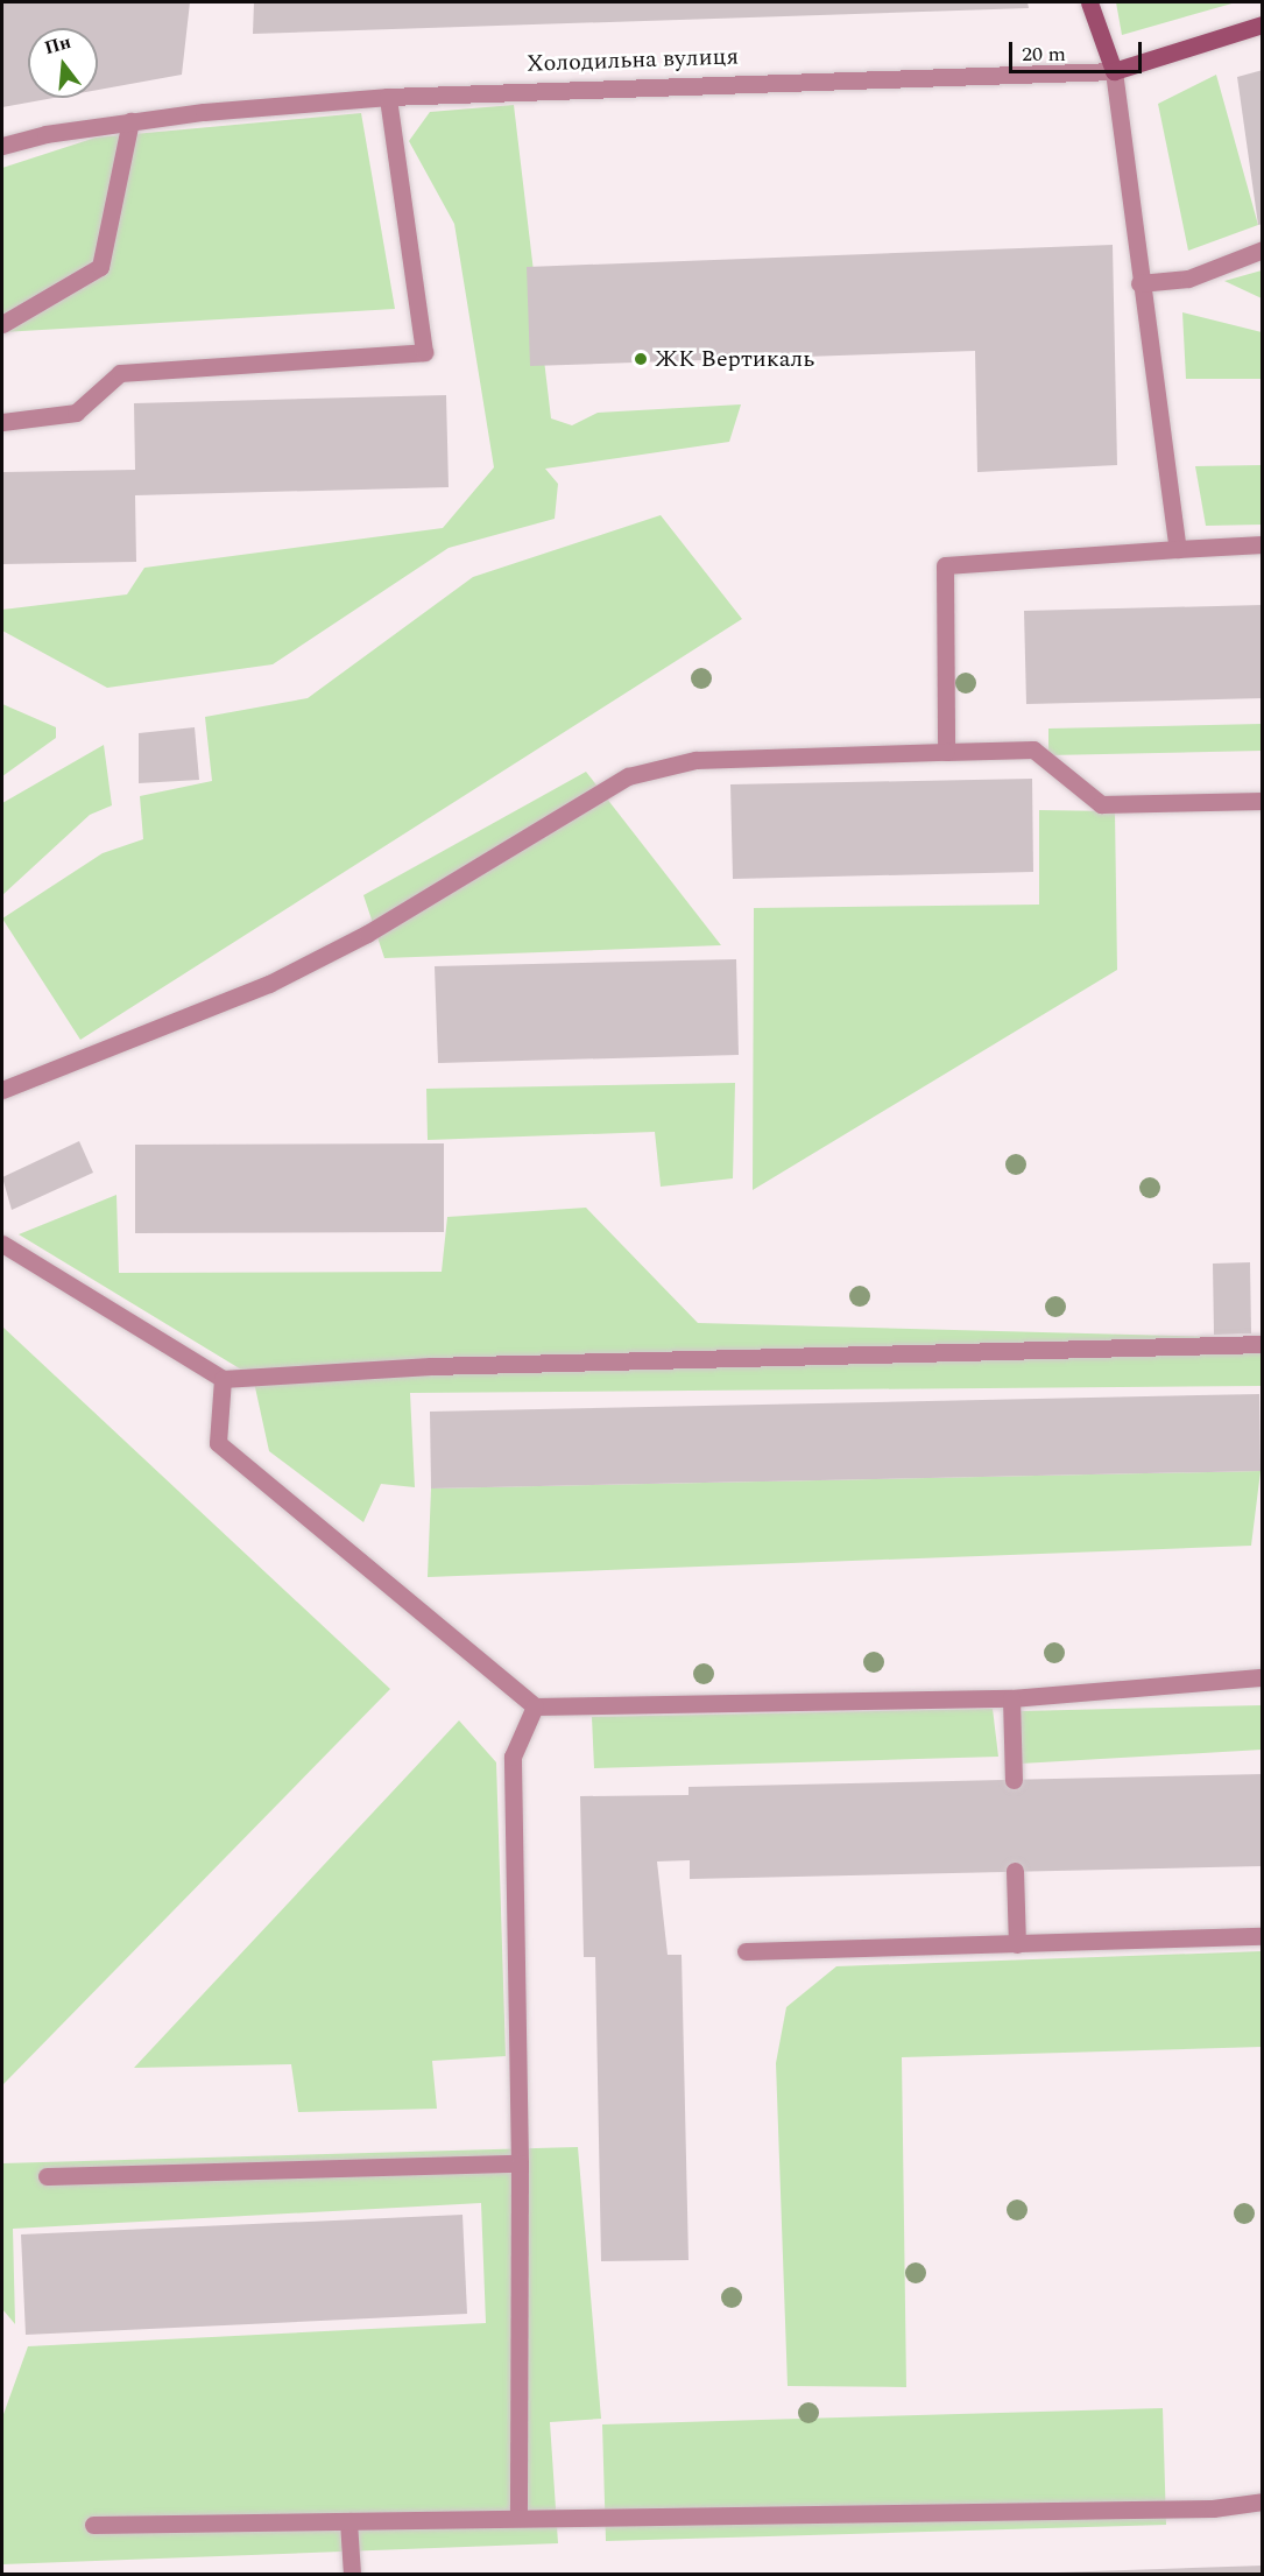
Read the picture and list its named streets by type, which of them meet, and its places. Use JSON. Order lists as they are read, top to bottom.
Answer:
{
  "streets": {
    "street": ["Холодильна вулиця"]
  },
  "places": ["ЖК Вертикаль"],
  "scale_bar": "20 m",
  "north": "top"
}
